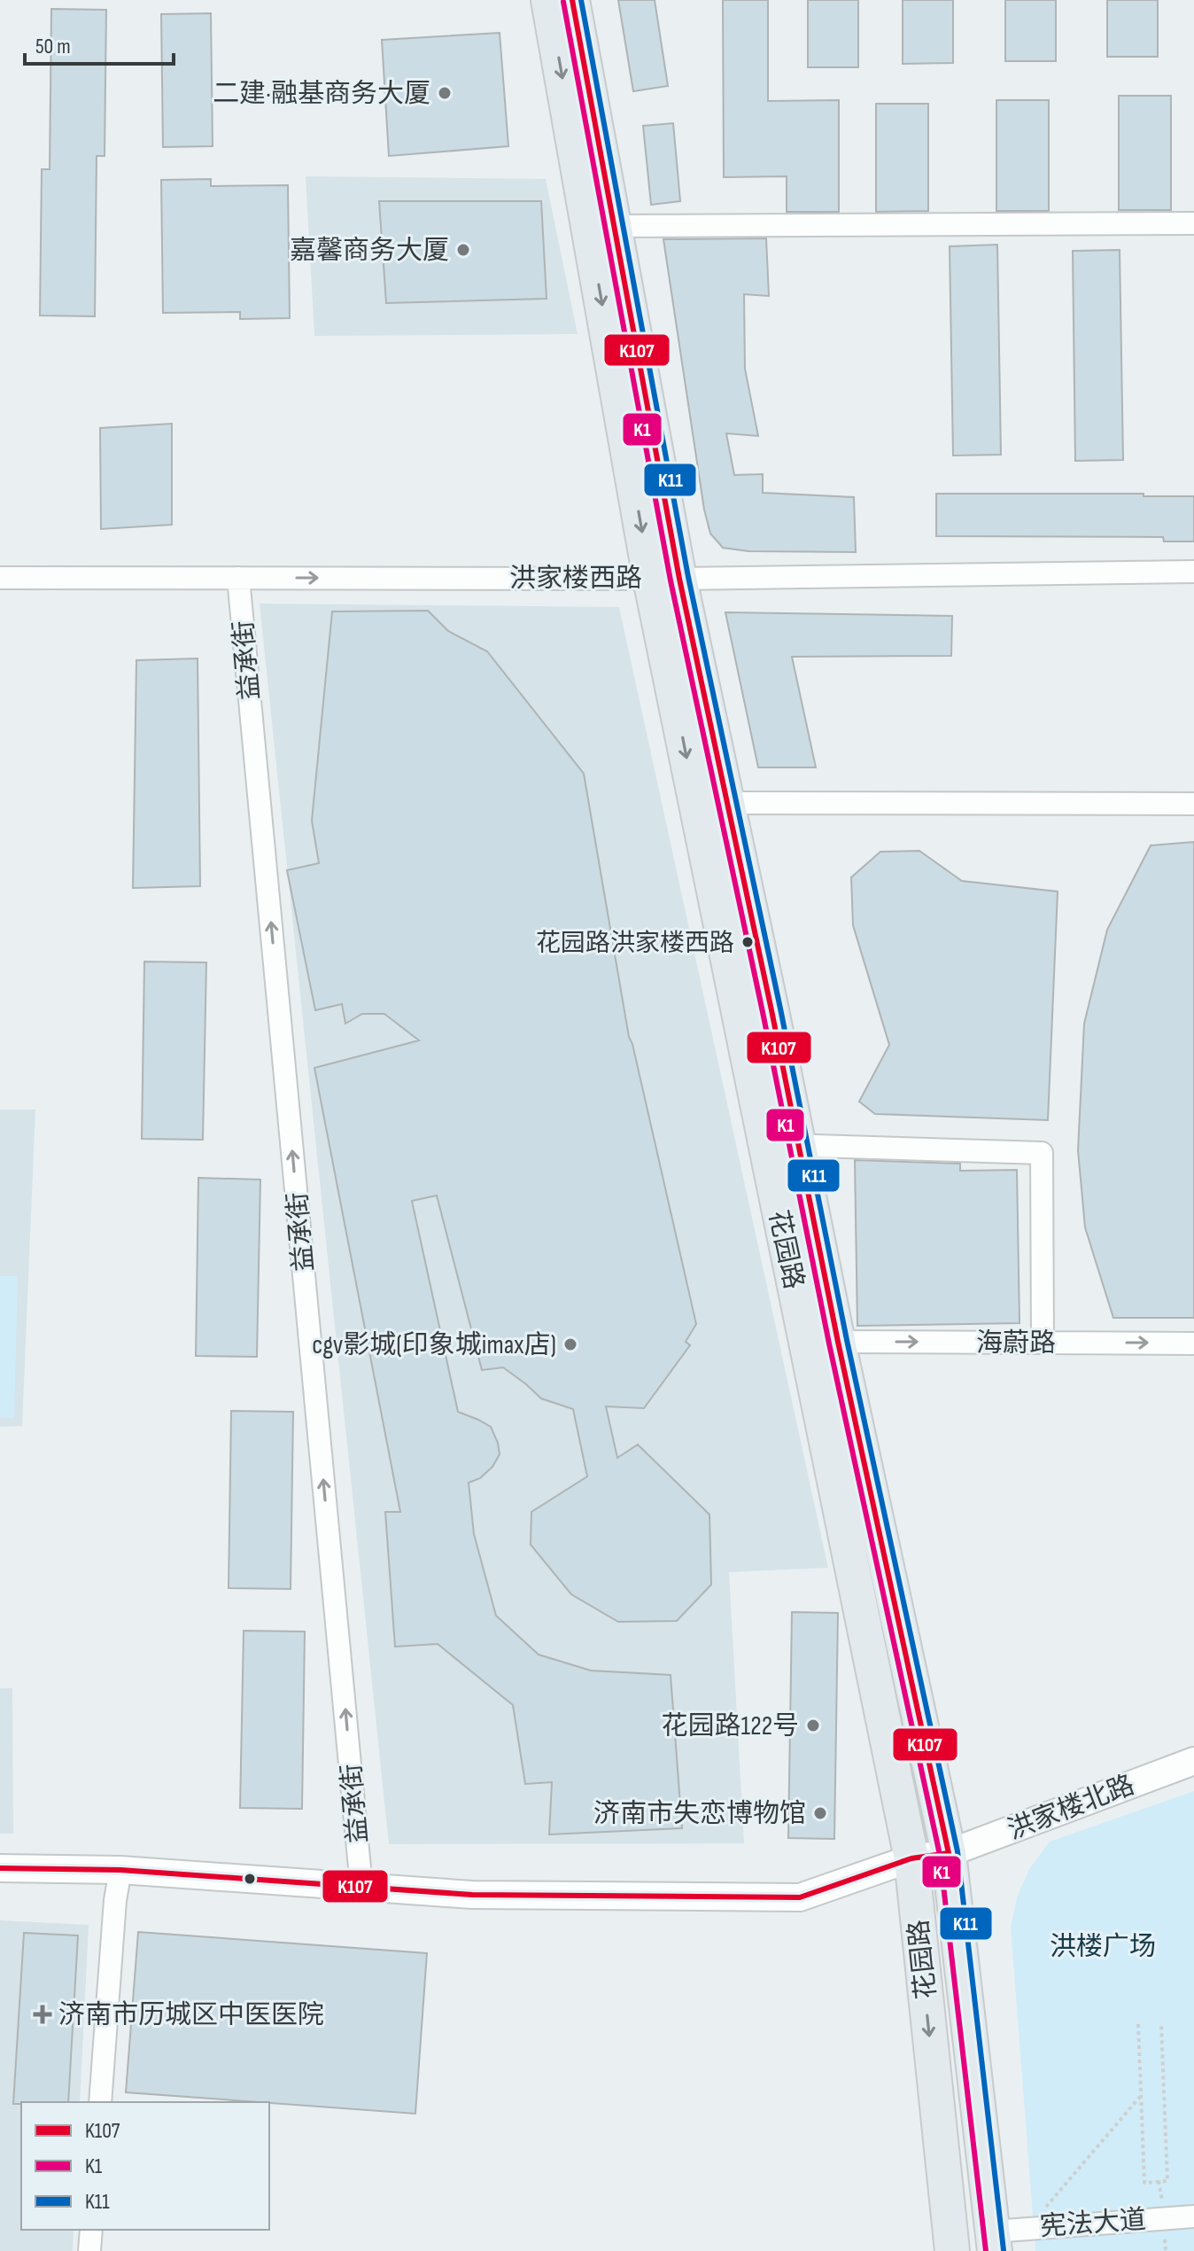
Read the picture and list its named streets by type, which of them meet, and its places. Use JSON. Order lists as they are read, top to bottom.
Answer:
{
  "streets": {
    "main road": ["花园路"],
    "street": [
      "洪家楼西路",
      "益承街",
      "海蔚路",
      "洪家楼北路",
      "宪法大道"
    ]
  },
  "crossings": [
    ["洪家楼西路", "益承街"],
    ["洪家楼西路", "花园路"],
    ["益承街", "洪家楼北路"],
    ["花园路", "海蔚路"],
    ["花园路", "洪家楼北路"],
    ["花园路", "宪法大道"]
  ],
  "one_way": ["洪家楼西路", "益承街", "海蔚路"],
  "parks": ["洪楼广场"],
  "places": {
    "other": [
      "二建·融基商务大厦",
      "嘉馨商务大厦",
      "花园路洪家楼西路",
      "cgv影城(印象城imax店)",
      "花园路122号",
      "济南市失恋博物馆"
    ],
    "health": ["济南市历城区中医医院"]
  },
  "lines": ["transit line K107", "transit line K11", "transit line K1"],
  "legend": ["K107", "K1", "K11"],
  "scale_bar": "50 m"
}
